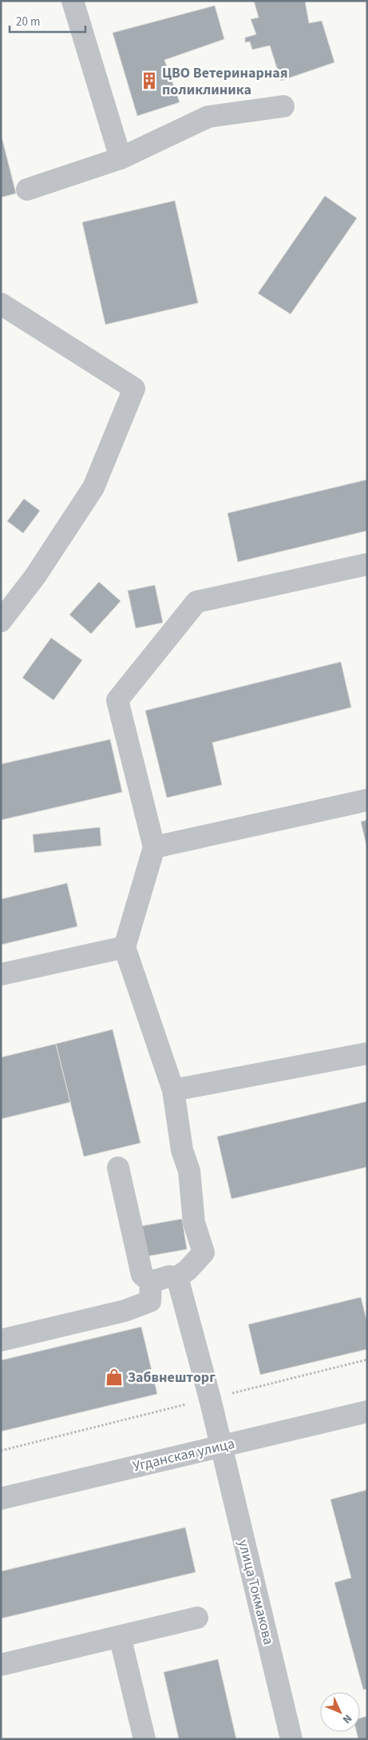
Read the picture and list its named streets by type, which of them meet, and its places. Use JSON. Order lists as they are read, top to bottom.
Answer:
{
  "streets": {
    "street": ["Угданская улица", "улица Токмакова"]
  },
  "crossings": [
    ["Угданская улица", "улица Токмакова"]
  ],
  "places": {
    "building": ["ЦВО Ветеринарная поликлиника"],
    "shop": ["Забвнешторг"]
  },
  "scale_bar": "20 m",
  "north": "bottom right"
}
